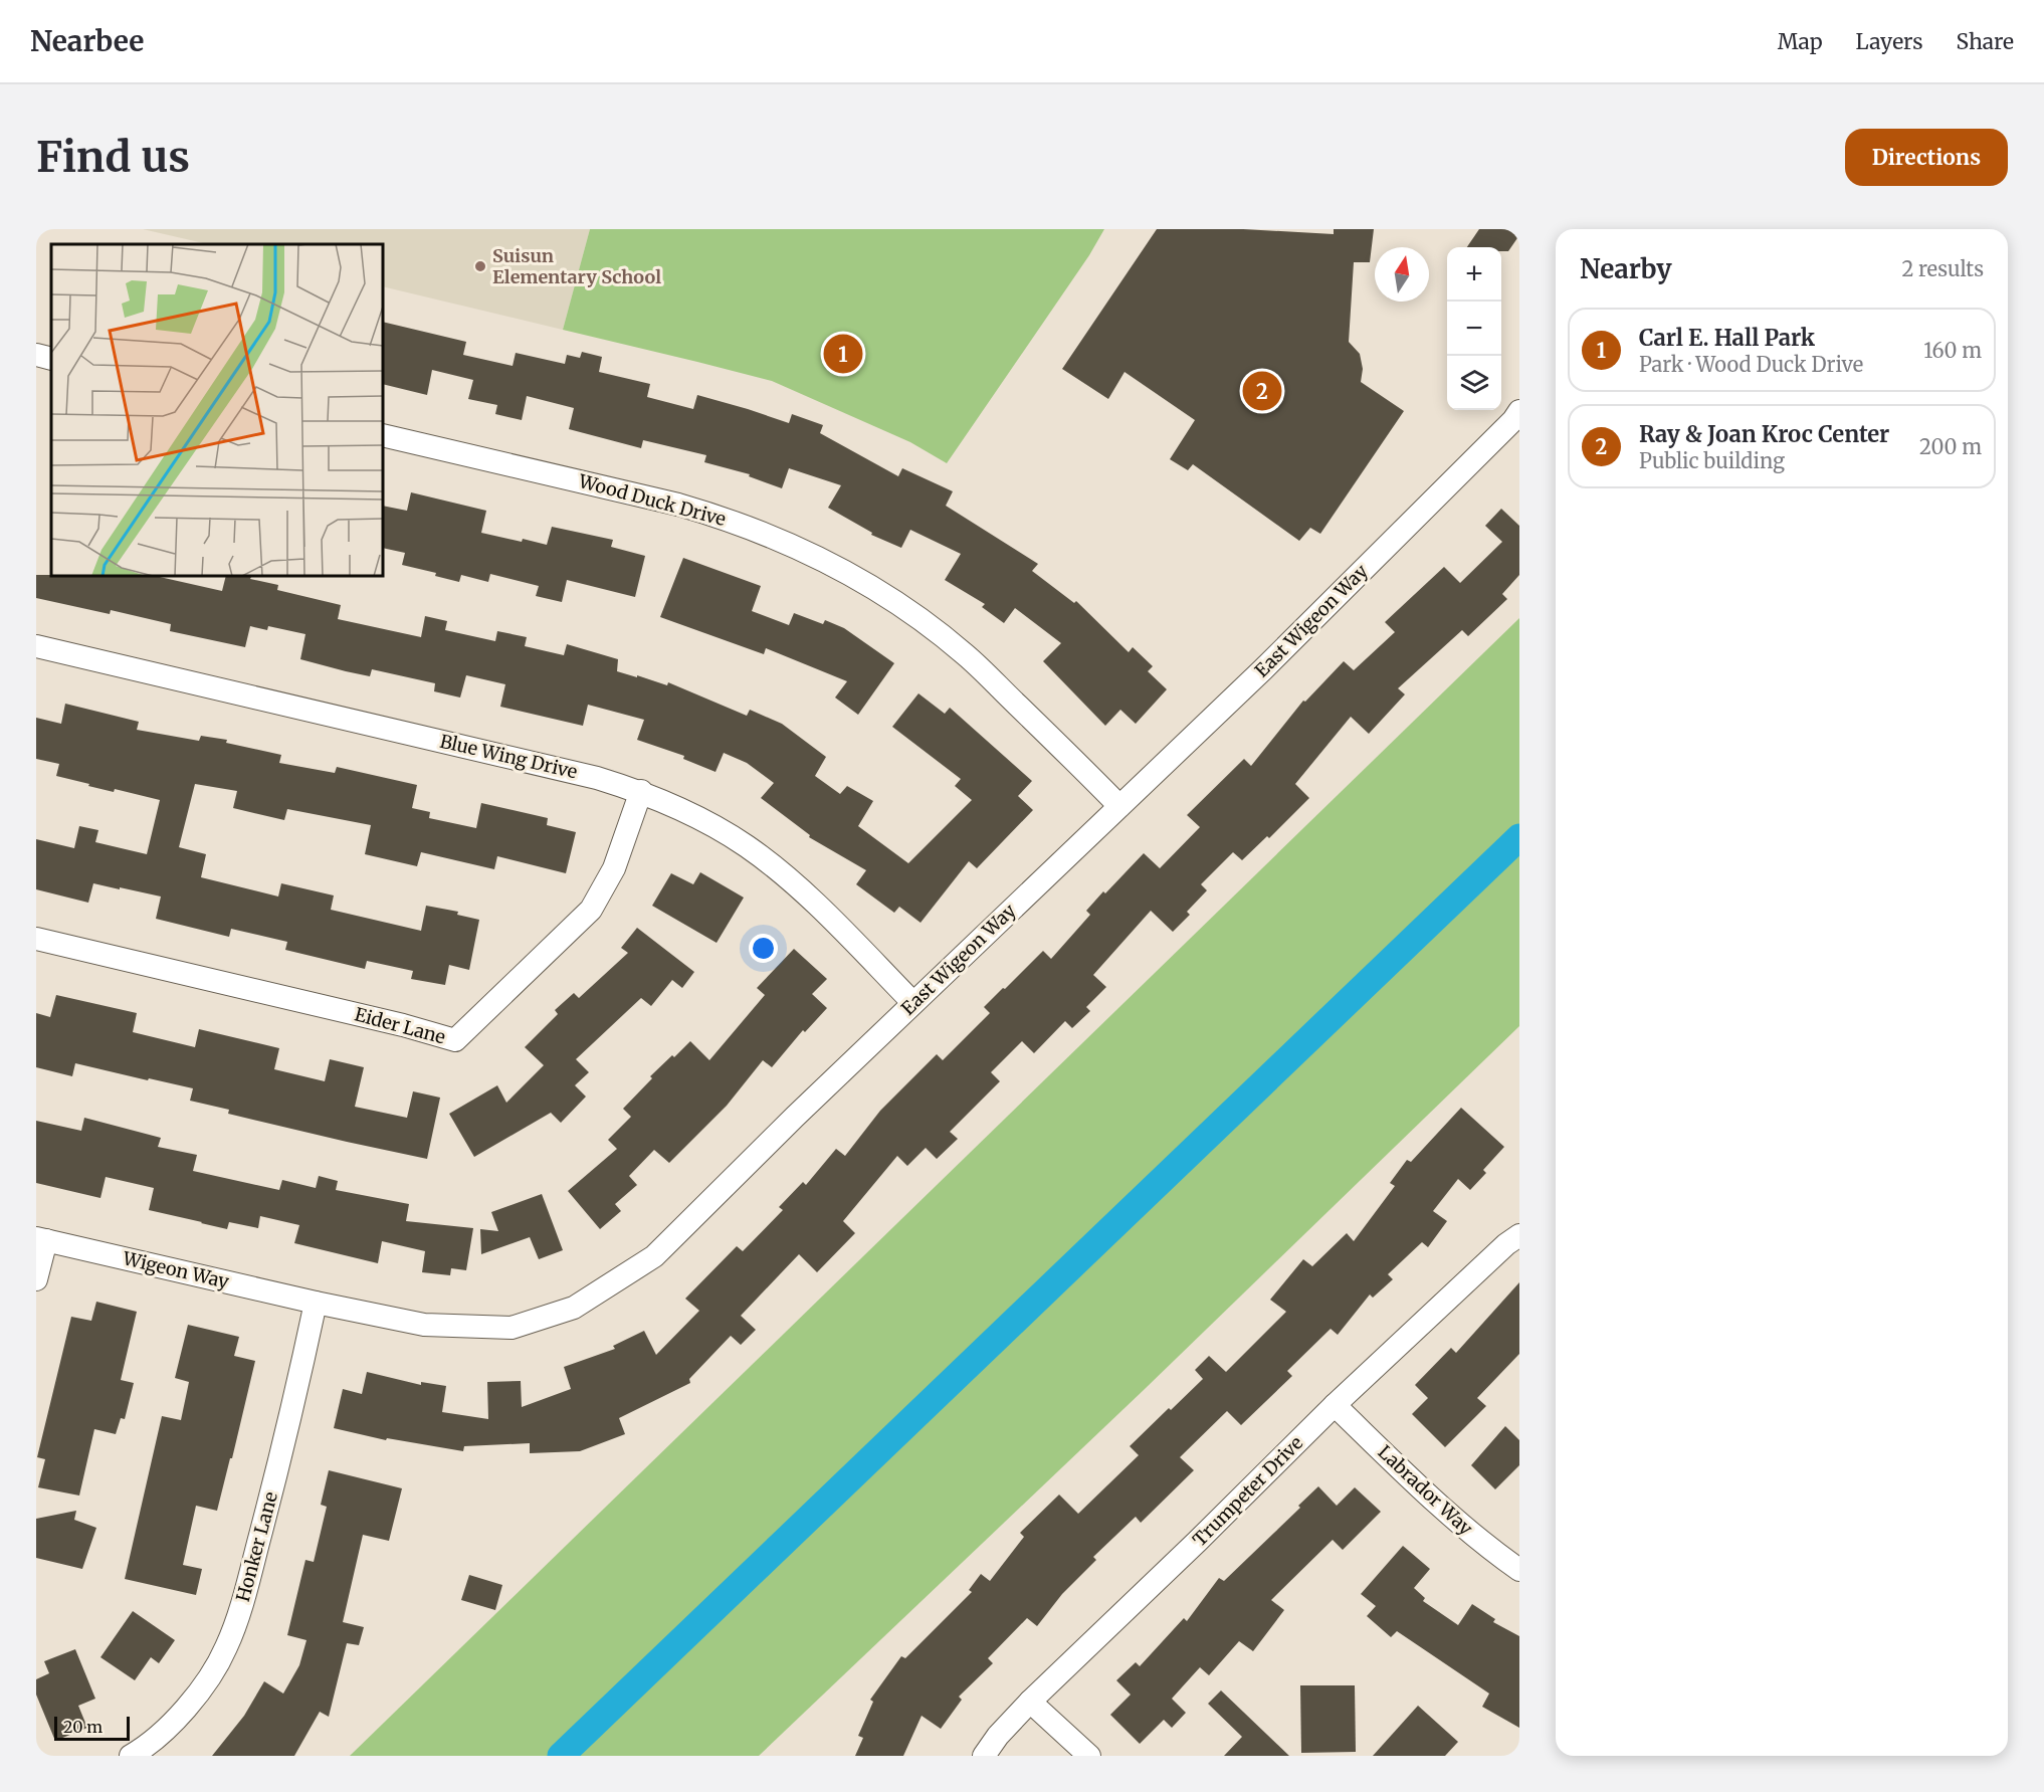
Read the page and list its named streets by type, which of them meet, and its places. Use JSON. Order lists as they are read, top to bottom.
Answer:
{
  "streets": {
    "street": [
      "Wood Duck Drive",
      "East Wigeon Way",
      "Blue Wing Drive",
      "Eider Lane",
      "Wigeon Way",
      "Labrador Way",
      "Trumpeter Drive",
      "Honker Lane"
    ]
  },
  "crossings": [
    ["Wood Duck Drive", "East Wigeon Way"],
    ["East Wigeon Way", "Blue Wing Drive"],
    ["East Wigeon Way", "Wigeon Way"],
    ["East Wigeon Way", "Honker Lane"],
    ["Blue Wing Drive", "Eider Lane"],
    ["Wigeon Way", "Honker Lane"],
    ["Labrador Way", "Trumpeter Drive"]
  ],
  "places": ["Suisun Elementary School"],
  "scale_bar": "20 m",
  "north": "top",
  "page": {
    "header": "Nearbee",
    "nav": ["Map", "Layers", "Share"],
    "buttons": "Directions",
    "title": "Find us",
    "heading": ["Nearby", "2 results"],
    "map_buttons": ["+", "−"],
    "list": [
      {
        "mark": "1",
        "name": "Carl E. Hall Park",
        "note": "Park · Wood Duck Drive",
        "value": "160 m"
      },
      {
        "mark": "2",
        "name": "Ray & Joan Kroc Center",
        "note": "Public building",
        "value": "200 m"
      }
    ],
    "pins": ["1", "2"],
    "scale": "20 m"
  }
}
